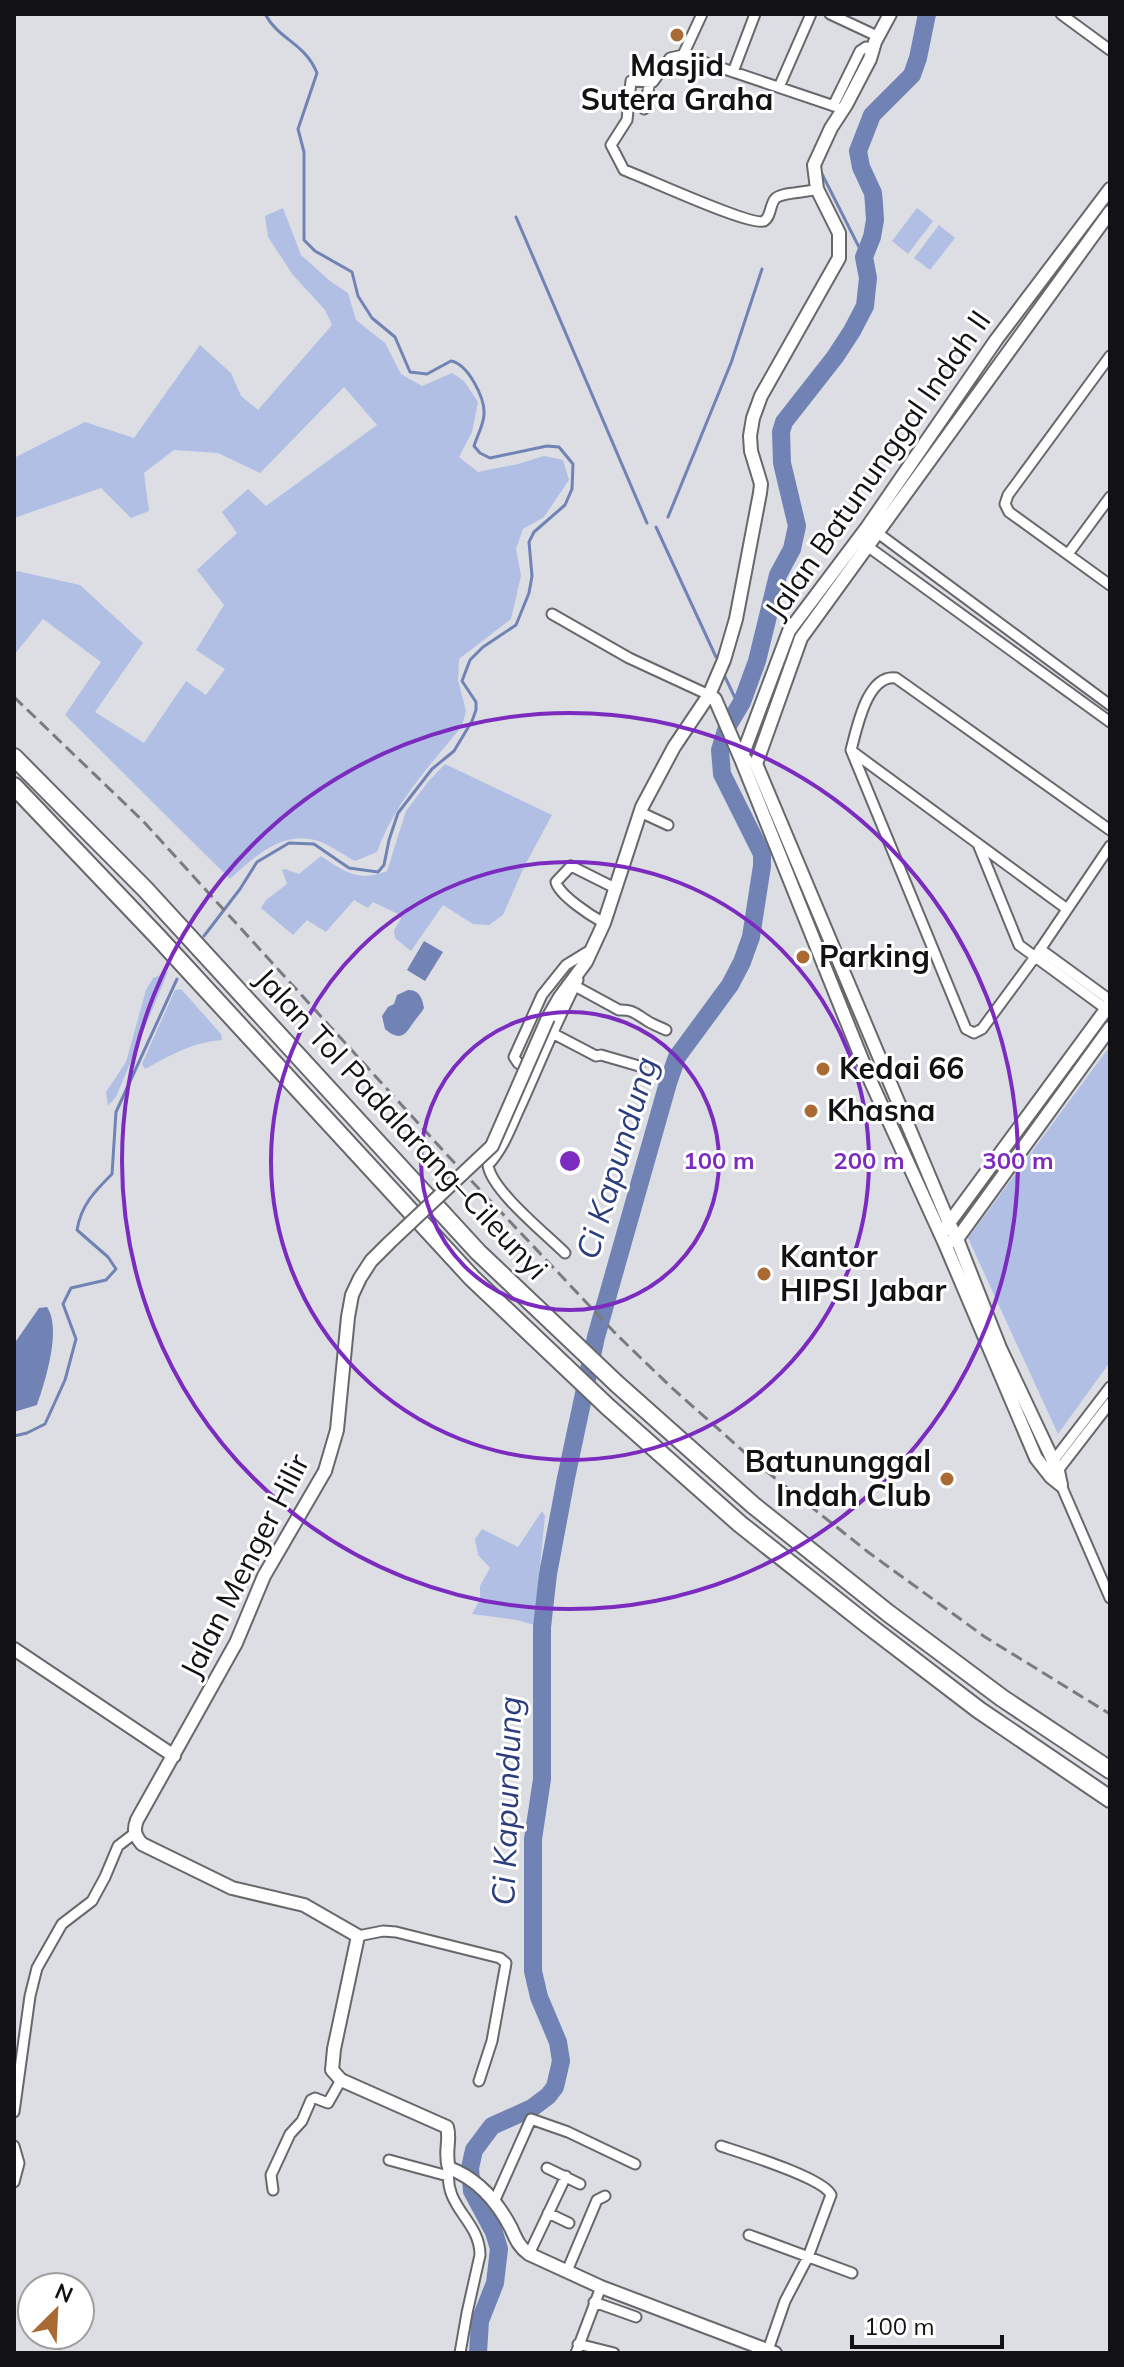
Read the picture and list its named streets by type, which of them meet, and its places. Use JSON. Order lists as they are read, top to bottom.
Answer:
{
  "streets": {
    "highway": ["Jalan Tol Padalarang–Cileunyi"],
    "street": ["Jalan Batununggal Indah II", "Jalan Menger Hilir"]
  },
  "water": ["Ci Kapundung"],
  "places": [
    "Masjid Sutera Graha",
    "Parking",
    "Kedai 66",
    "Khasna",
    "Kantor HIPSI Jabar",
    "Batununggal Indah Club"
  ],
  "scale_bar": "100 m",
  "north": "top right",
  "rings": ["100 m", "200 m", "300 m"]
}
